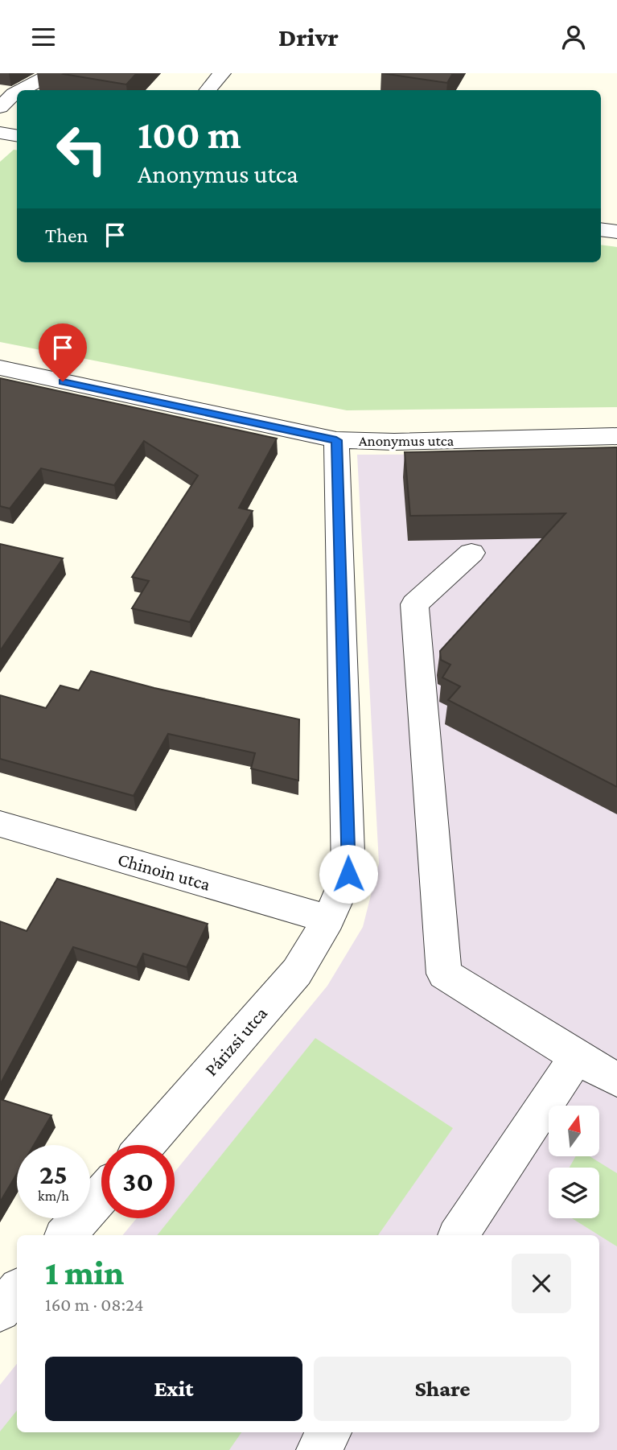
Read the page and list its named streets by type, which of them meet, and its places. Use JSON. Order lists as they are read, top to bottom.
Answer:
{
  "streets": {
    "street": ["Anonymus utca", "Chinoin utca", "Párizsi utca"]
  },
  "crossings": [
    ["Anonymus utca", "Párizsi utca"],
    ["Chinoin utca", "Párizsi utca"]
  ],
  "north": "top",
  "page": {
    "header": "Drivr",
    "turn": ["100 m", "Anonymus utca"],
    "then": "Then",
    "speed": "25 km/h",
    "limit": "30",
    "heading": ["1 min", "160 m · 08:24"],
    "buttons": ["Exit", "Share"]
  }
}
